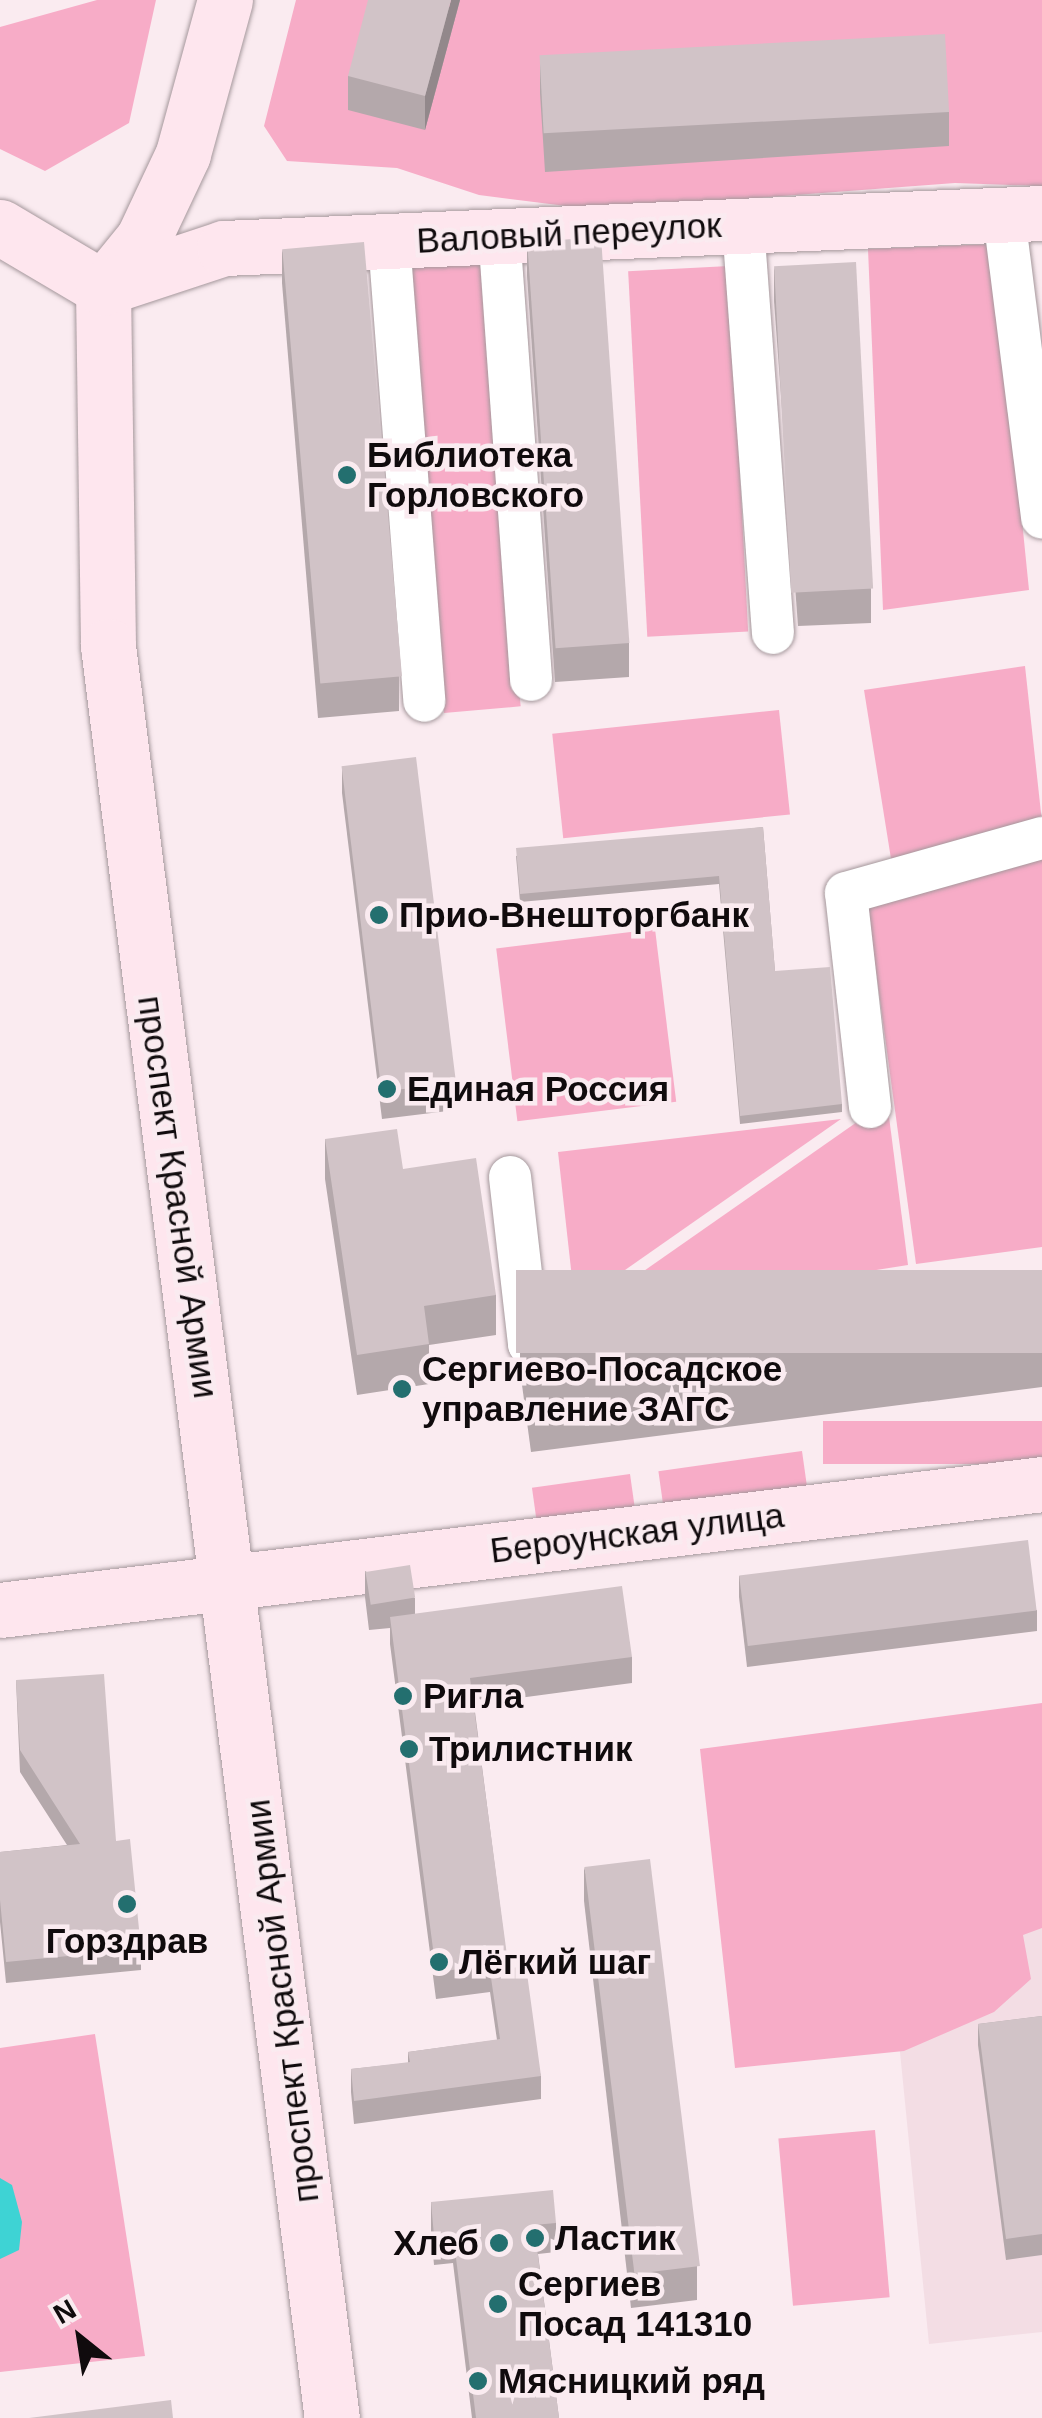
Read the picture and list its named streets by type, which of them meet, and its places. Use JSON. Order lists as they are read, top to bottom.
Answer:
{
  "streets": {
    "main road": ["Валовый переулок", "проспект Красной Армии", "Бероунская улица"]
  },
  "crossings": [
    ["Валовый переулок", "проспект Красной Армии"],
    ["проспект Красной Армии", "Бероунская улица"]
  ],
  "places": [
    "Библиотека Горловского",
    "Прио-Внешторгбанк",
    "Единая Россия",
    "Сергиево-Посадское управление ЗАГС",
    "Ригла",
    "Трилистник",
    "Горздрав",
    "Лёгкий шаг",
    "Ластик",
    "Хлеб",
    "Сергиев Посад 141310",
    "Мясницкий ряд"
  ],
  "north": "top left"
}
